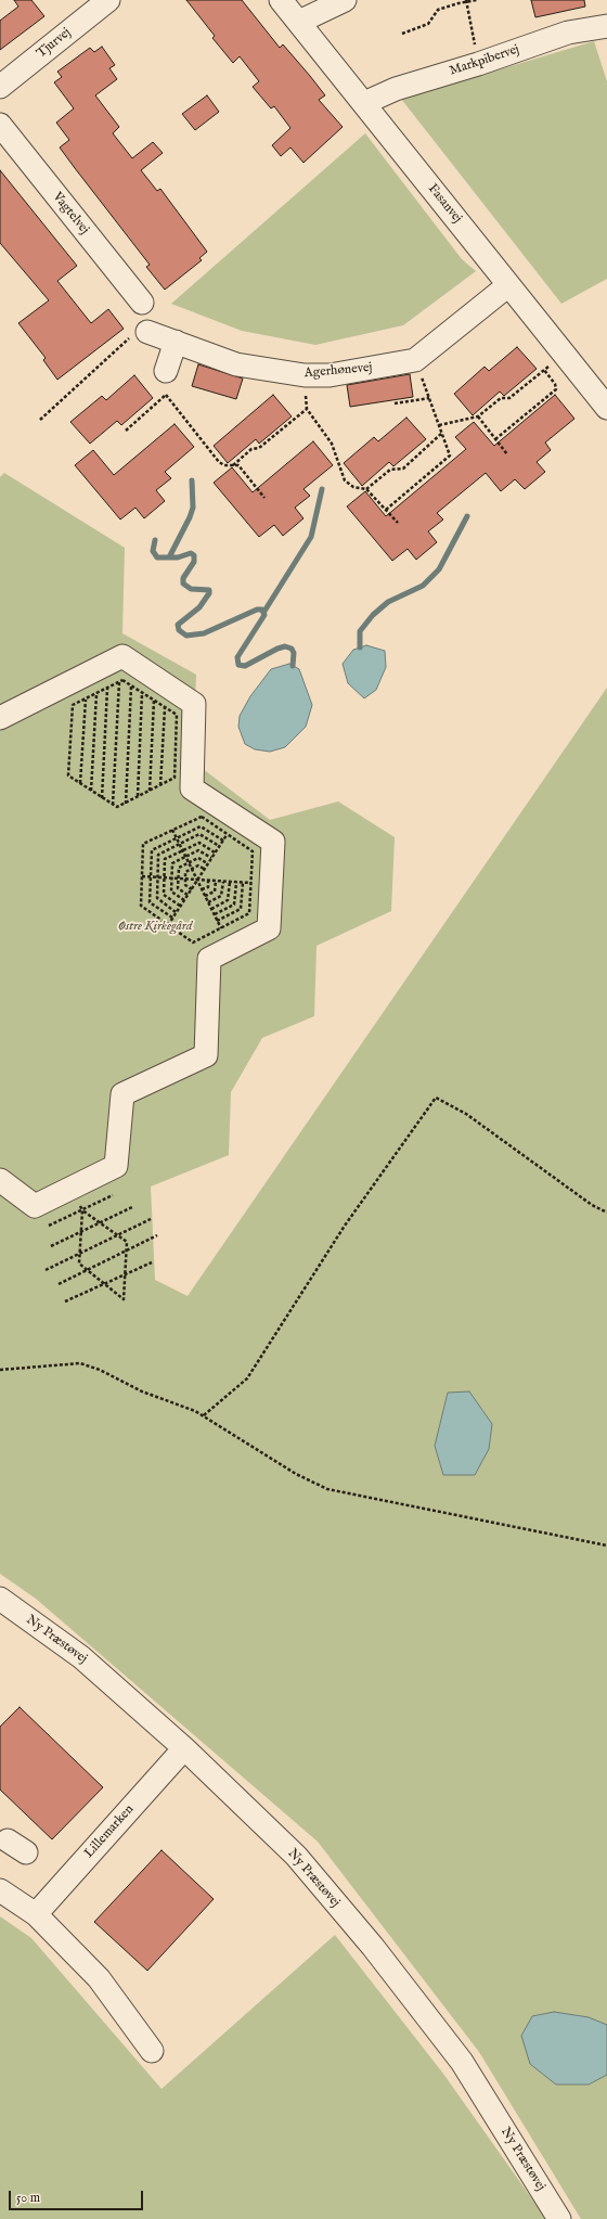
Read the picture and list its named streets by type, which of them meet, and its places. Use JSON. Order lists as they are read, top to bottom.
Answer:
{
  "streets": {
    "street": [
      "Tjurvej",
      "Markpibervej",
      "Fasanvej",
      "Vagtelvej",
      "Agerhønevej",
      "Ny Præstøvej",
      "Lillemarken"
    ]
  },
  "crossings": [
    ["Markpibervej", "Fasanvej"],
    ["Fasanvej", "Agerhønevej"],
    ["Ny Præstøvej", "Lillemarken"]
  ],
  "parks": ["Østre Kirkegård"],
  "scale_bar": "50 m"
}
